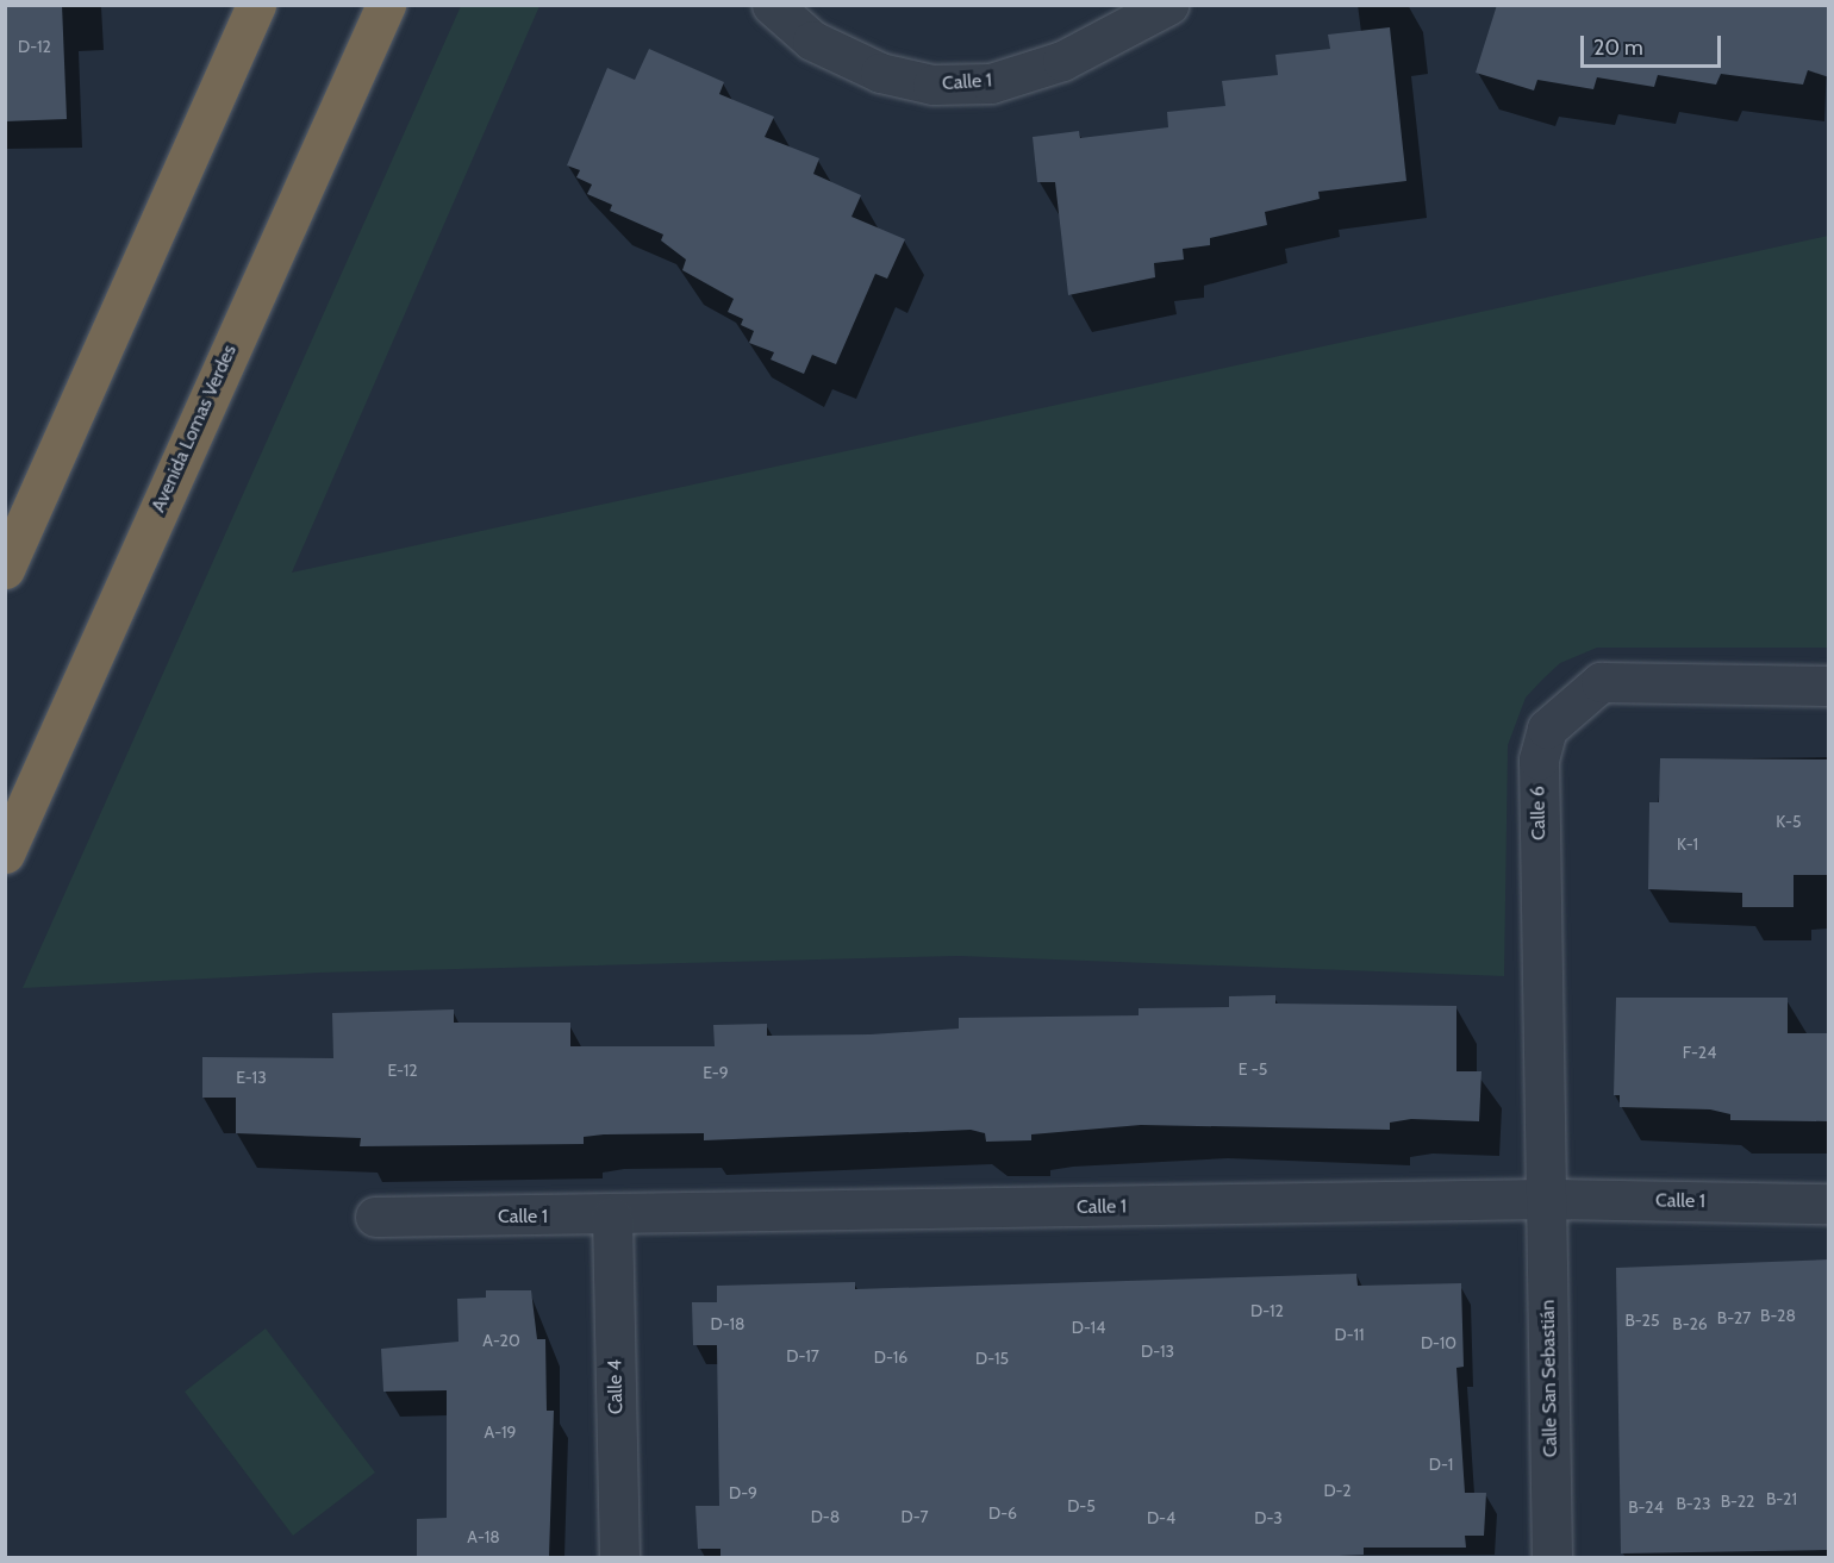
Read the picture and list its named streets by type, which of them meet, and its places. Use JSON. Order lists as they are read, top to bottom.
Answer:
{
  "streets": {
    "highway": ["Avenida Lomas Verdes"],
    "street": [
      "Calle 1",
      "Calle 6",
      "Calle San Sebastián",
      "Calle 4"
    ]
  },
  "crossings": [
    ["Calle 1", "Calle 6"],
    ["Calle 1", "Calle San Sebastián"],
    ["Calle 1", "Calle 4"],
    ["Calle 6", "Calle San Sebastián"]
  ],
  "house_numbers": [
    "D-12",
    "K-5",
    "K-1",
    "F-24",
    "E -5",
    "E-12",
    "E-9",
    "E-13",
    "D-12",
    "B-28",
    "B-27",
    "B-25",
    "D-18",
    "B-26",
    "D-14",
    "D-11",
    "A-20",
    "D-10",
    "D-13",
    "D-17",
    "D-16",
    "D-15",
    "A-19",
    "D-1",
    "D-2",
    "D-9",
    "B-21",
    "B-22",
    "B-23",
    "D-5",
    "B-24",
    "D-6",
    "D-8",
    "D-7",
    "D-4",
    "D-3",
    "A-18"
  ],
  "scale_bar": "20 m"
}
